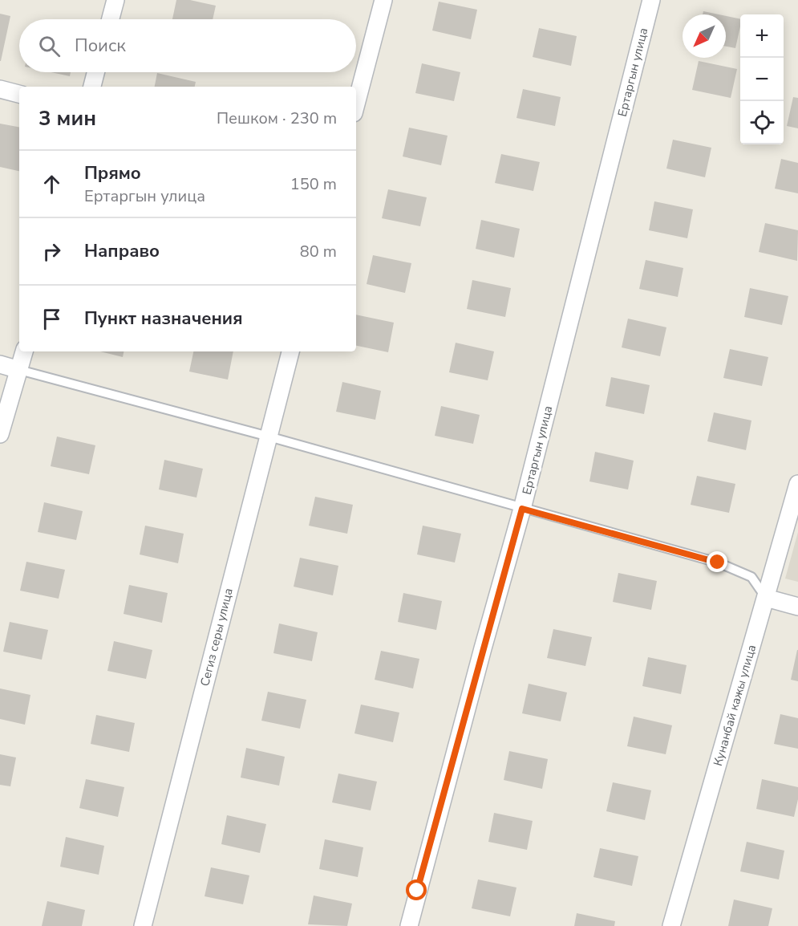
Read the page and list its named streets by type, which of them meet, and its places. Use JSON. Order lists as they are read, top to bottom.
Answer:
{
  "streets": {
    "street": ["Ертаргын улица", "Сегиз серы улица", "Кунанбай кажы улица"]
  },
  "north": "bottom left",
  "page": {
    "map_buttons": ["+", "−"],
    "search": "Поиск",
    "heading": ["3 мин", "Пешком · 230 m"],
    "list": [
      ["Прямо", "Ертаргын улица", "150 m"],
      ["Направо", "80 m"],
      "Пункт назначения"
    ]
  }
}
